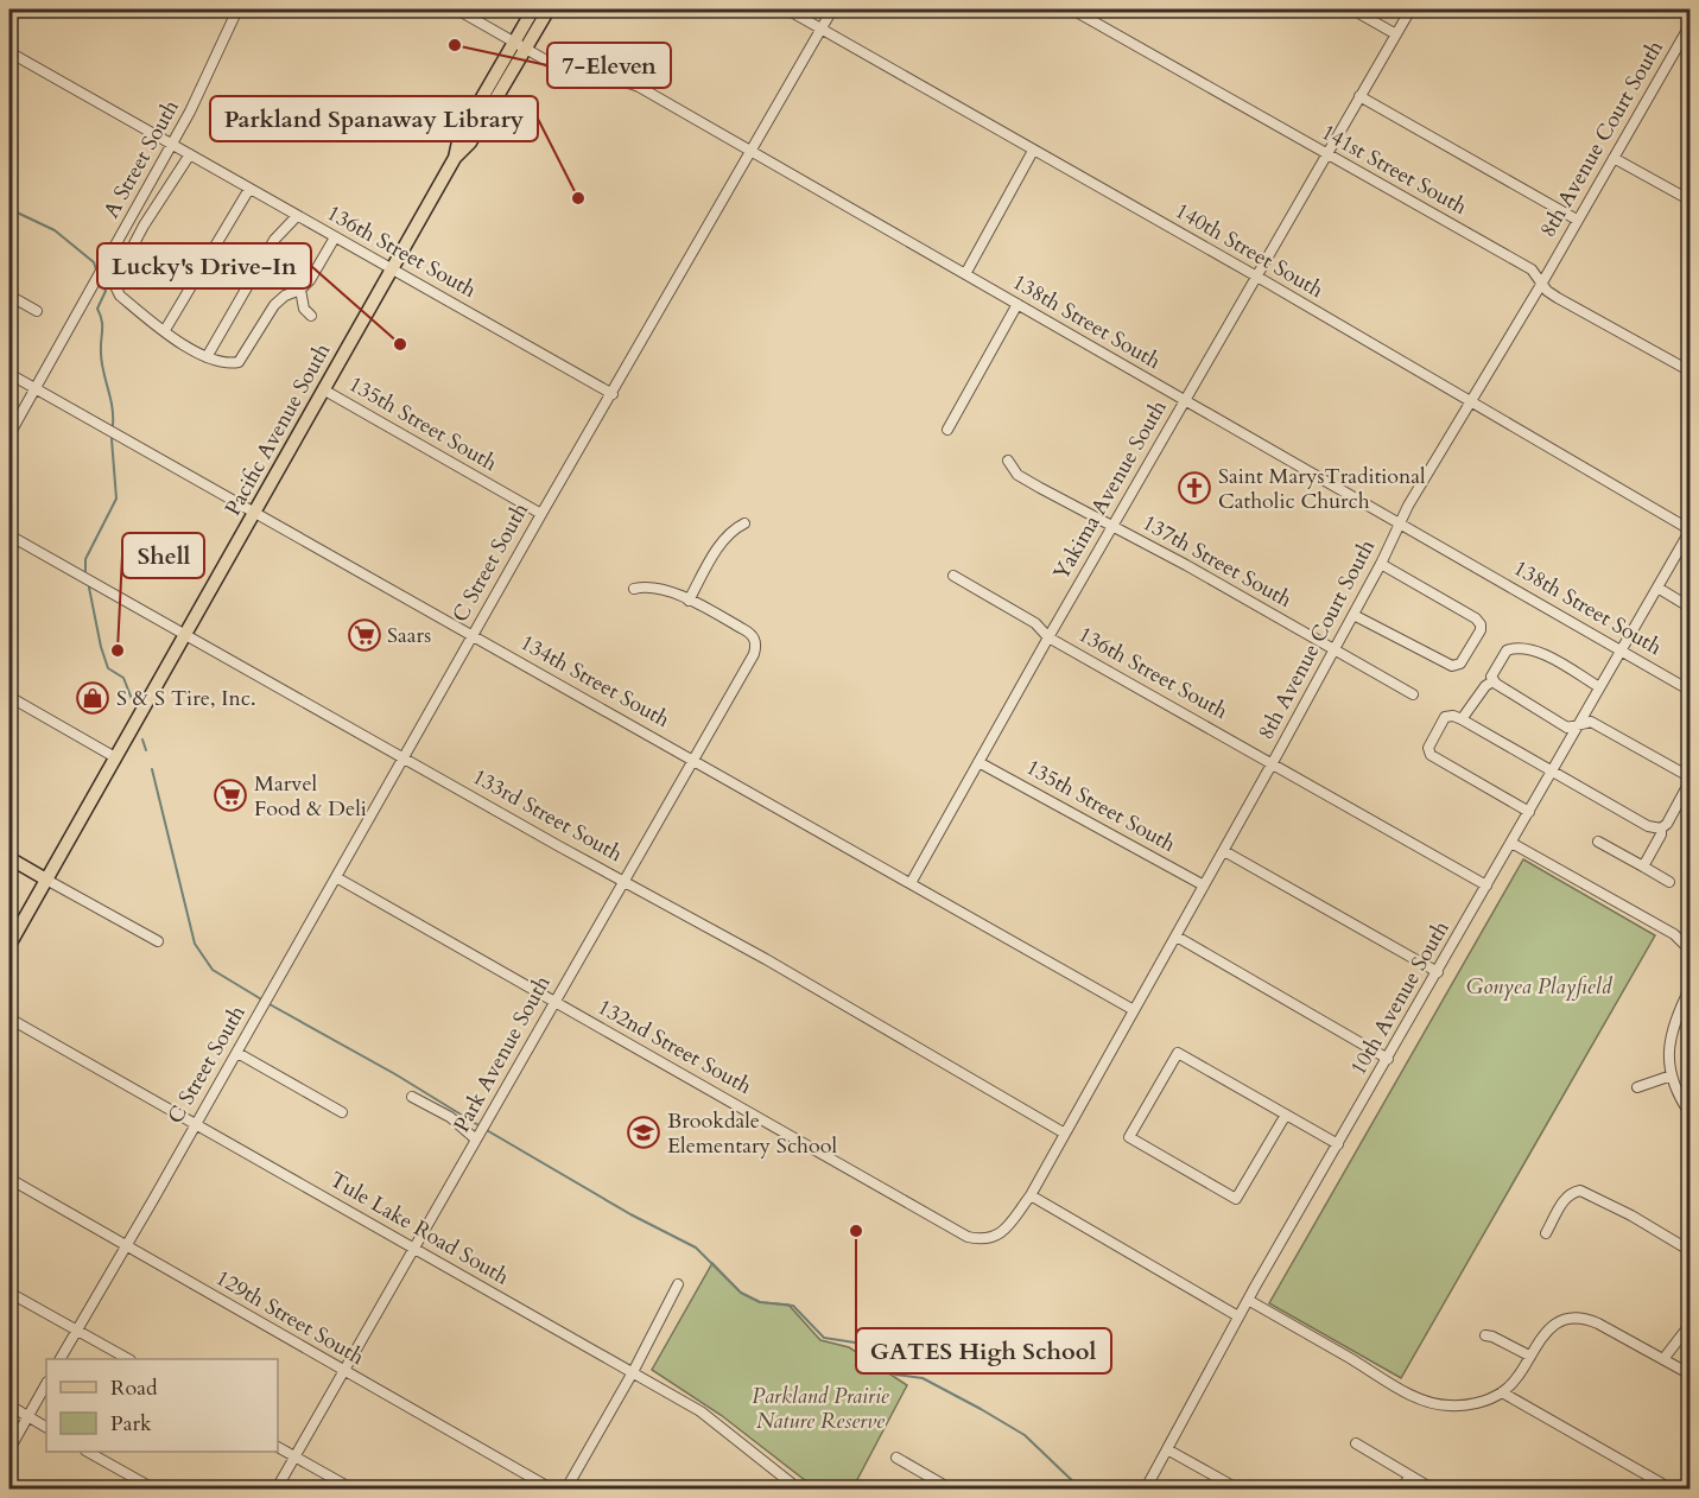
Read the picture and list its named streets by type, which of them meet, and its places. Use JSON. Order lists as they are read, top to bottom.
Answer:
{
  "streets": {
    "main road": ["Pacific Avenue South"],
    "street": [
      "8th Avenue Court South",
      "A Street South",
      "141st Street South",
      "140th Street South",
      "136th Street South",
      "138th Street South",
      "135th Street South",
      "Yakima Avenue South",
      "137th Street South",
      "C Street South",
      "134th Street South",
      "133rd Street South",
      "10th Avenue South",
      "132nd Street South",
      "Park Avenue South",
      "Tule Lake Road South",
      "129th Street South"
    ]
  },
  "crossings": [
    ["8th Avenue Court South", "141st Street South"],
    ["8th Avenue Court South", "140th Street South"],
    ["8th Avenue Court South", "136th Street South"],
    ["8th Avenue Court South", "138th Street South"],
    ["8th Avenue Court South", "135th Street South"],
    ["8th Avenue Court South", "137th Street South"],
    ["8th Avenue Court South", "134th Street South"],
    ["8th Avenue Court South", "133rd Street South"],
    ["8th Avenue Court South", "132nd Street South"],
    ["A Street South", "136th Street South"],
    ["A Street South", "134th Street South"],
    ["141st Street South", "Yakima Avenue South"],
    ["140th Street South", "Yakima Avenue South"],
    ["140th Street South", "C Street South"],
    ["140th Street South", "10th Avenue South"],
    ["136th Street South", "Pacific Avenue South"],
    ["136th Street South", "Yakima Avenue South"],
    ["136th Street South", "C Street South"],
    ["136th Street South", "10th Avenue South"],
    ["138th Street South", "Pacific Avenue South"],
    ["138th Street South", "Yakima Avenue South"],
    ["138th Street South", "C Street South"],
    ["138th Street South", "10th Avenue South"],
    ["135th Street South", "Pacific Avenue South"],
    ["135th Street South", "Yakima Avenue South"],
    ["135th Street South", "C Street South"],
    ["Pacific Avenue South", "134th Street South"],
    ["Pacific Avenue South", "133rd Street South"],
    ["Yakima Avenue South", "137th Street South"],
    ["Yakima Avenue South", "134th Street South"],
    ["C Street South", "134th Street South"],
    ["C Street South", "133rd Street South"],
    ["C Street South", "132nd Street South"],
    ["C Street South", "Tule Lake Road South"],
    ["C Street South", "129th Street South"],
    ["134th Street South", "Park Avenue South"],
    ["133rd Street South", "Park Avenue South"],
    ["132nd Street South", "Park Avenue South"],
    ["Park Avenue South", "Tule Lake Road South"],
    ["Park Avenue South", "129th Street South"]
  ],
  "parks": ["Gonyea Playfield", "Parkland Prairie Nature Reserve"],
  "places": {
    "other": [
      "7-Eleven",
      "Parkland Spanaway Library",
      "Lucky's Drive-In",
      "Shell",
      "GATES High School"
    ],
    "church": ["Saint MarysTraditional Catholic Church"],
    "supermarket": ["Saars", "Marvel Food & Deli"],
    "shop": ["S & S Tire, Inc."],
    "school or university": ["Brookdale Elementary School"]
  },
  "legend": ["Road", "Park"]
}
